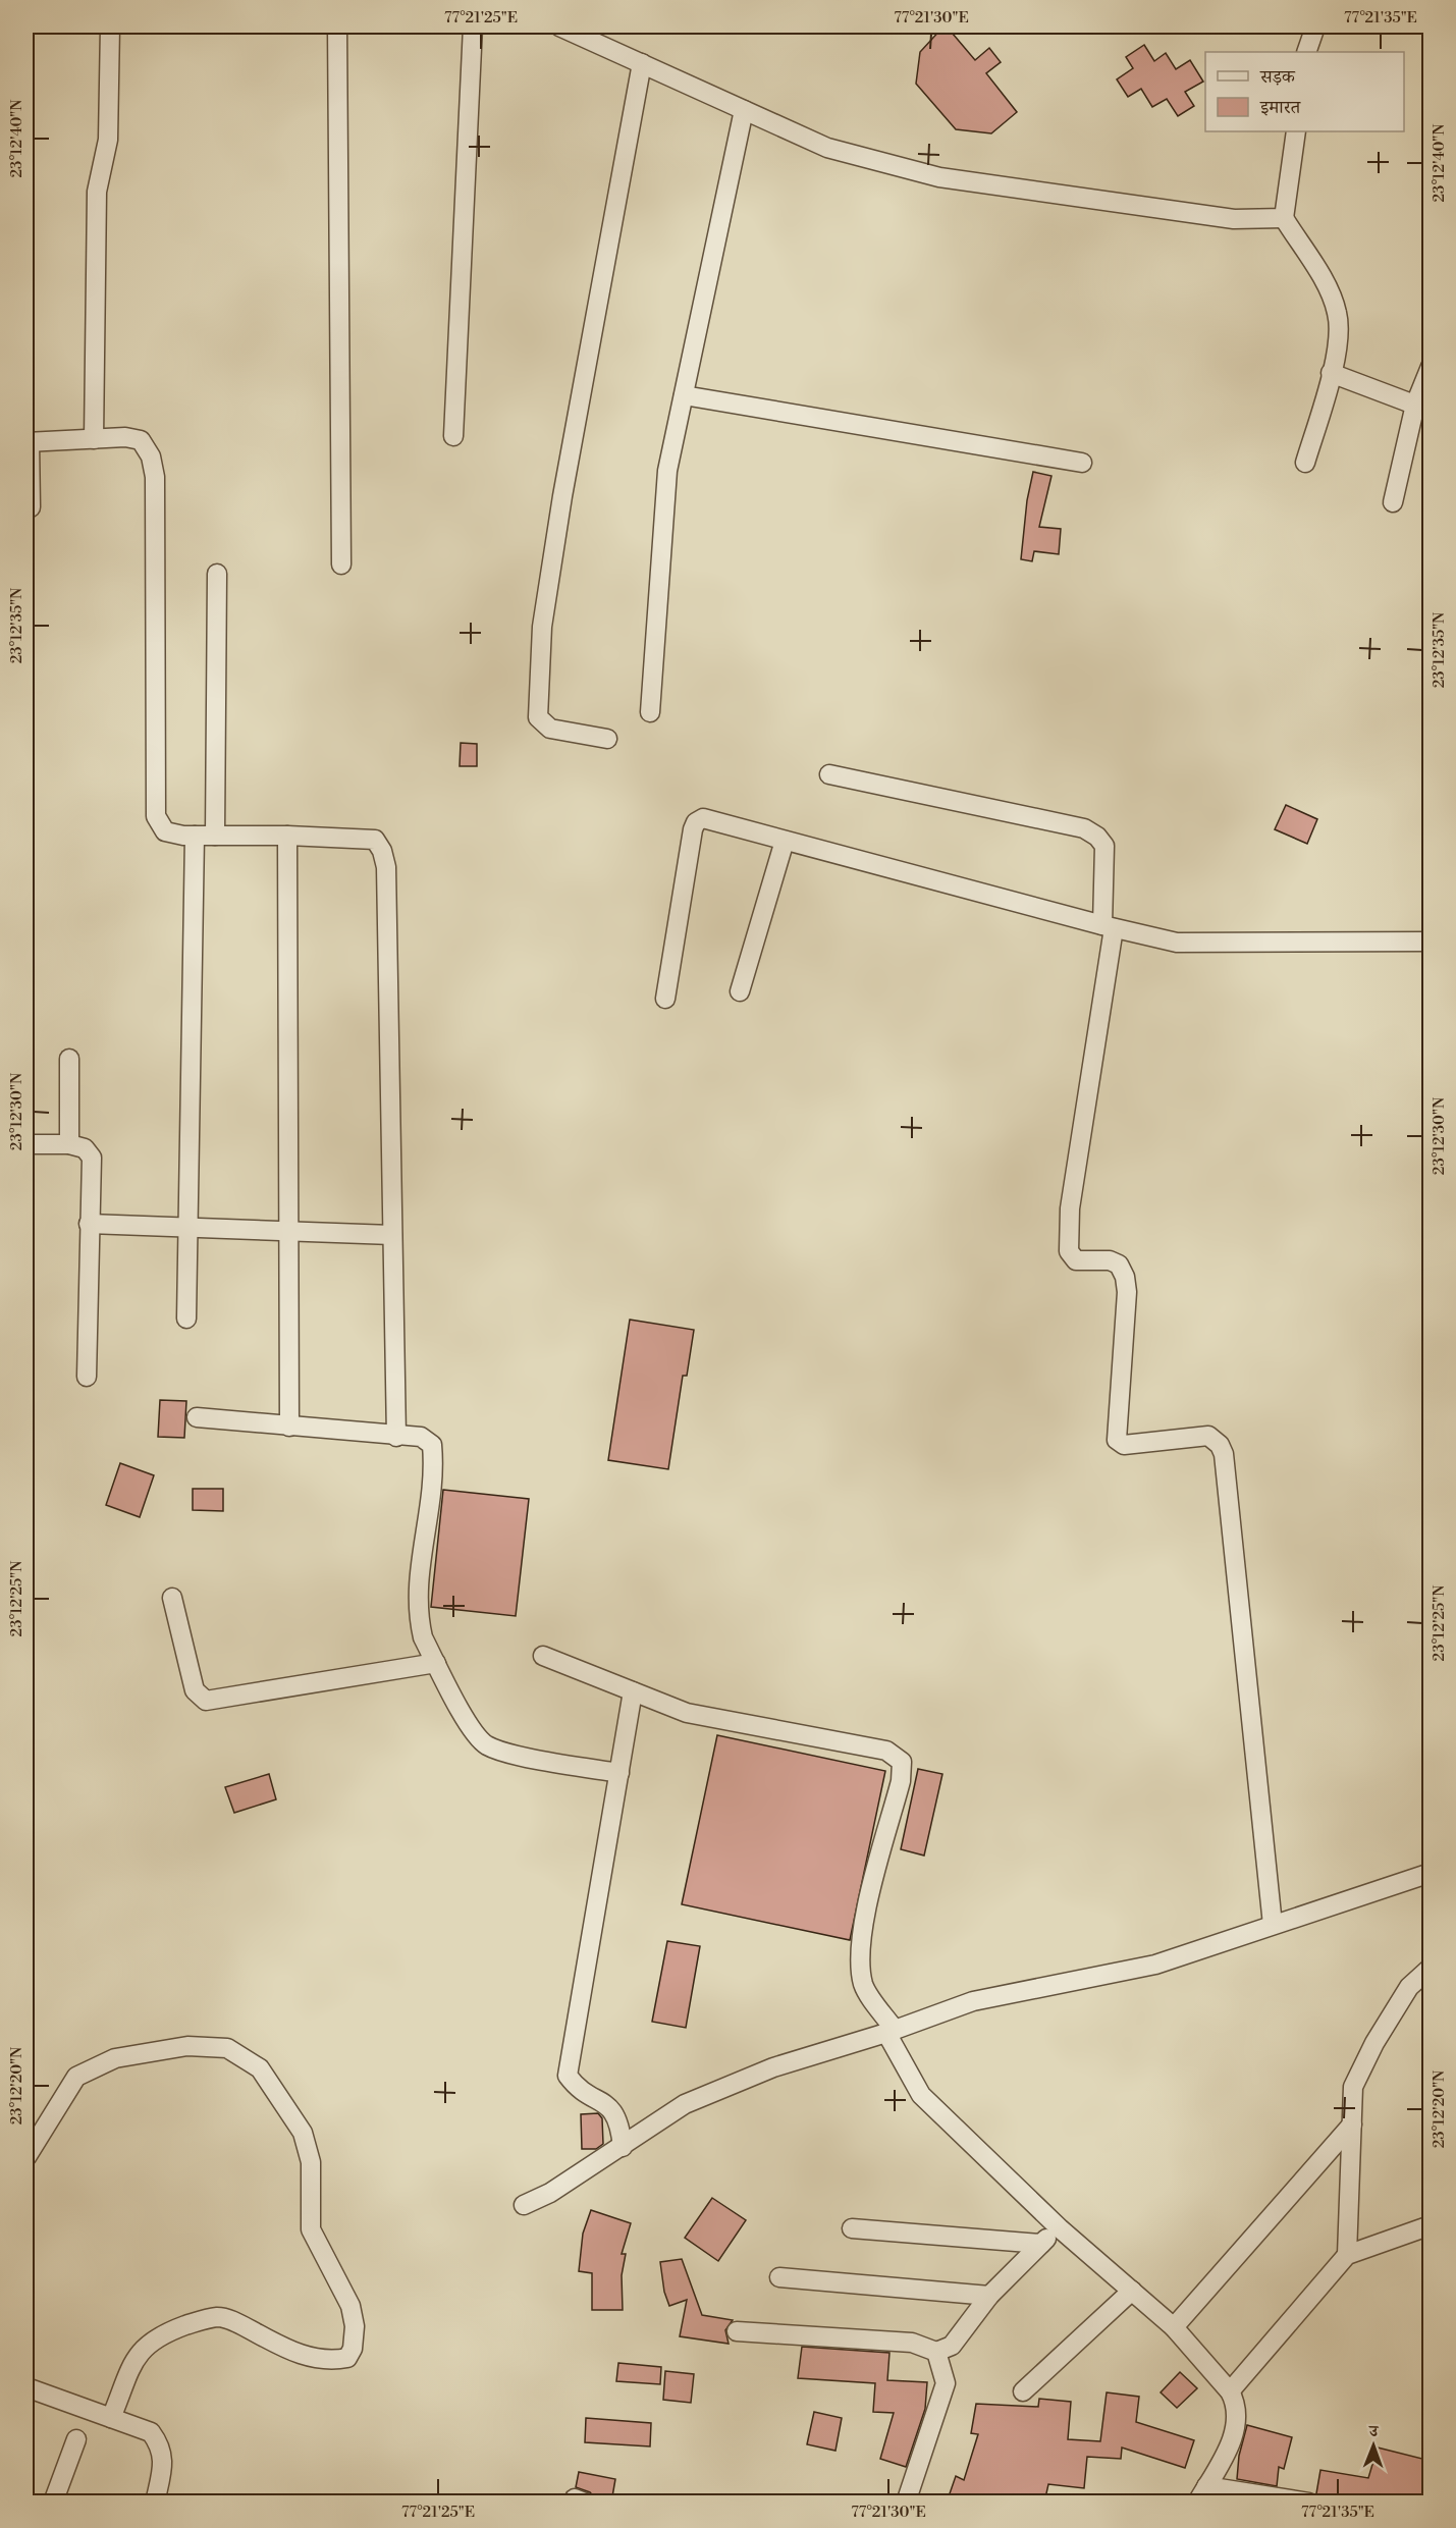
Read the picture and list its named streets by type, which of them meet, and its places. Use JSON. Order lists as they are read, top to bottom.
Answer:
{
  "legend": ["सड़क", "इमारत"],
  "north": "top",
  "coordinates": [
    "77°21'25\"E",
    "77°21'30\"E",
    "77°21'35\"E",
    "23°12'40\"N",
    "23°12'35\"N",
    "23°12'30\"N",
    "23°12'25\"N",
    "23°12'20\"N"
  ]
}
